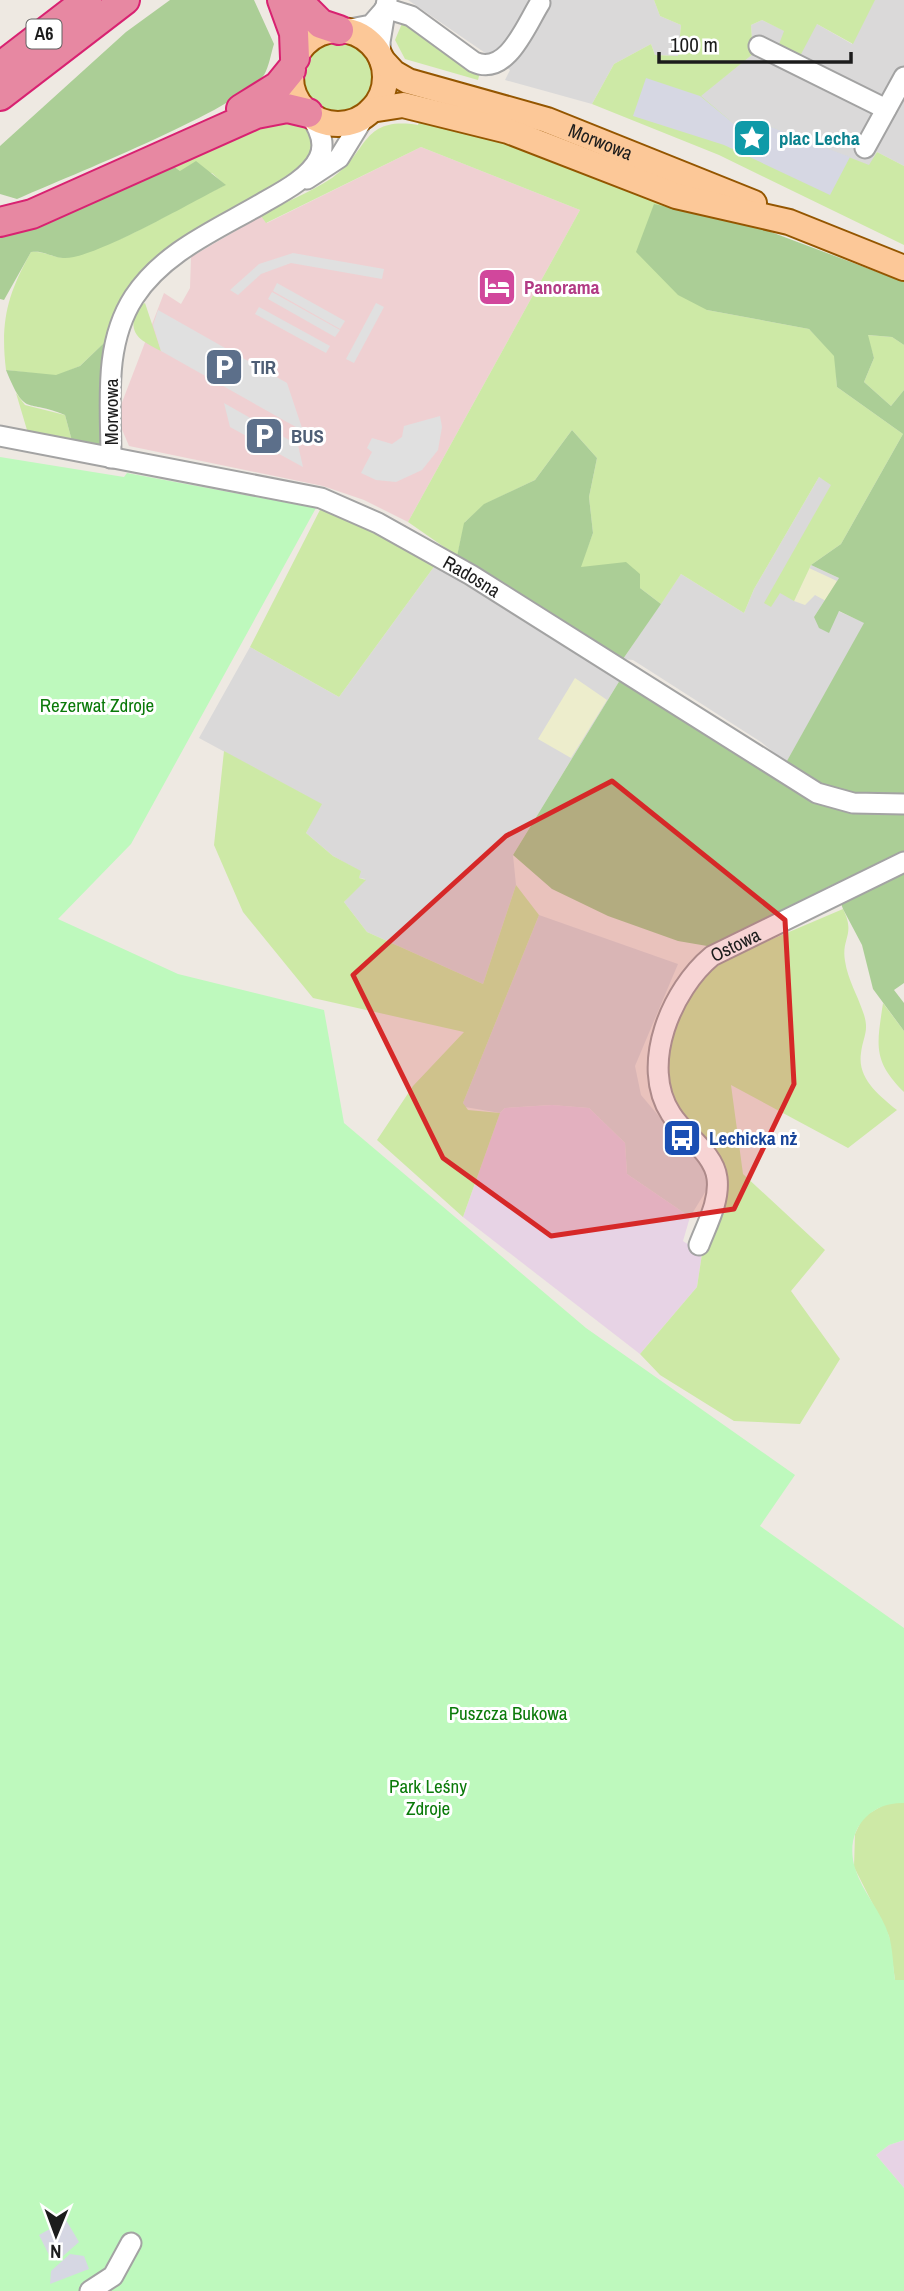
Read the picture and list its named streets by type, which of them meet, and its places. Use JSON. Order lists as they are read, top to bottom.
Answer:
{
  "streets": {
    "highway": ["A6"],
    "main road": ["Morwowa"],
    "street": ["Radosna", "Ostowa"]
  },
  "crossings": [
    ["Morwowa", "Radosna"]
  ],
  "parks": ["Rezerwat Zdroje", "Puszcza Bukowa", "Park Leśny Zdroje"],
  "places": {
    "place": ["plac Lecha"],
    "hotel": ["Panorama"],
    "parking": ["TIR", "BUS"],
    "bus stop": ["Lechicka nż"]
  },
  "scale_bar": "100 m",
  "north": "bottom"
}
